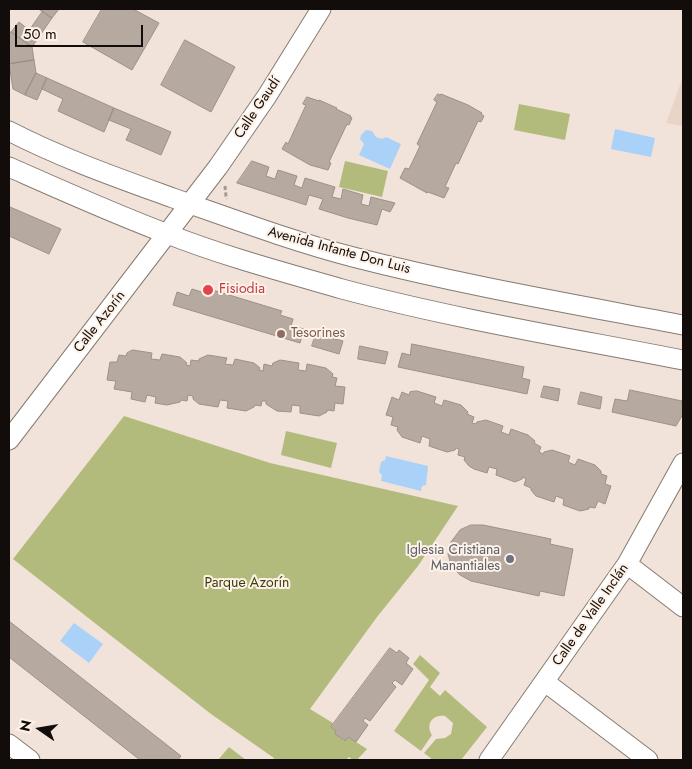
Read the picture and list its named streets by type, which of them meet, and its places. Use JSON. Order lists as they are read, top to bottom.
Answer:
{
  "streets": {
    "street": [
      "Calle Gaudí",
      "Avenida Infante Don Luis",
      "Calle Azorín",
      "Calle de Valle Inclán"
    ]
  },
  "crossings": [
    ["Calle Gaudí", "Avenida Infante Don Luis"],
    ["Calle Gaudí", "Calle Azorín"],
    ["Avenida Infante Don Luis", "Calle Azorín"]
  ],
  "parks": ["Parque Azorín"],
  "places": ["Fisiodia", "Tesorines", "Iglesia Cristiana Manantiales"],
  "scale_bar": "50 m",
  "north": "left"
}
